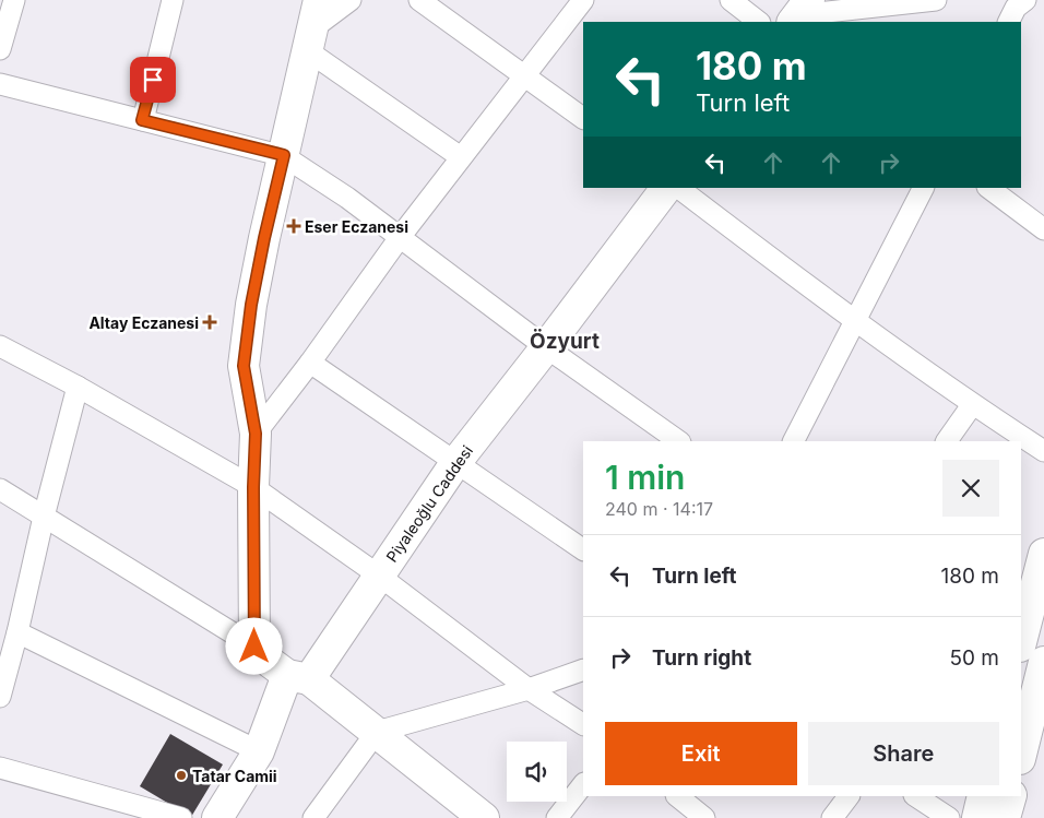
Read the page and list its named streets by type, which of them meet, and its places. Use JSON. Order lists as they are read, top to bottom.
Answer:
{
  "streets": {
    "street": ["Piyaleoğlu Caddesi"]
  },
  "districts": ["Özyurt"],
  "places": {
    "health": ["Eser Eczanesi", "Altay Eczanesi"],
    "other": ["Tatar Camii"]
  },
  "page": {
    "turn": ["180 m", "Turn left"],
    "heading": ["1 min", "240 m · 14:17"],
    "list": [
      {
        "name": "Turn left",
        "value": "180 m"
      },
      {
        "name": "Turn right",
        "value": "50 m"
      }
    ],
    "buttons": ["Exit", "Share"]
  }
}
